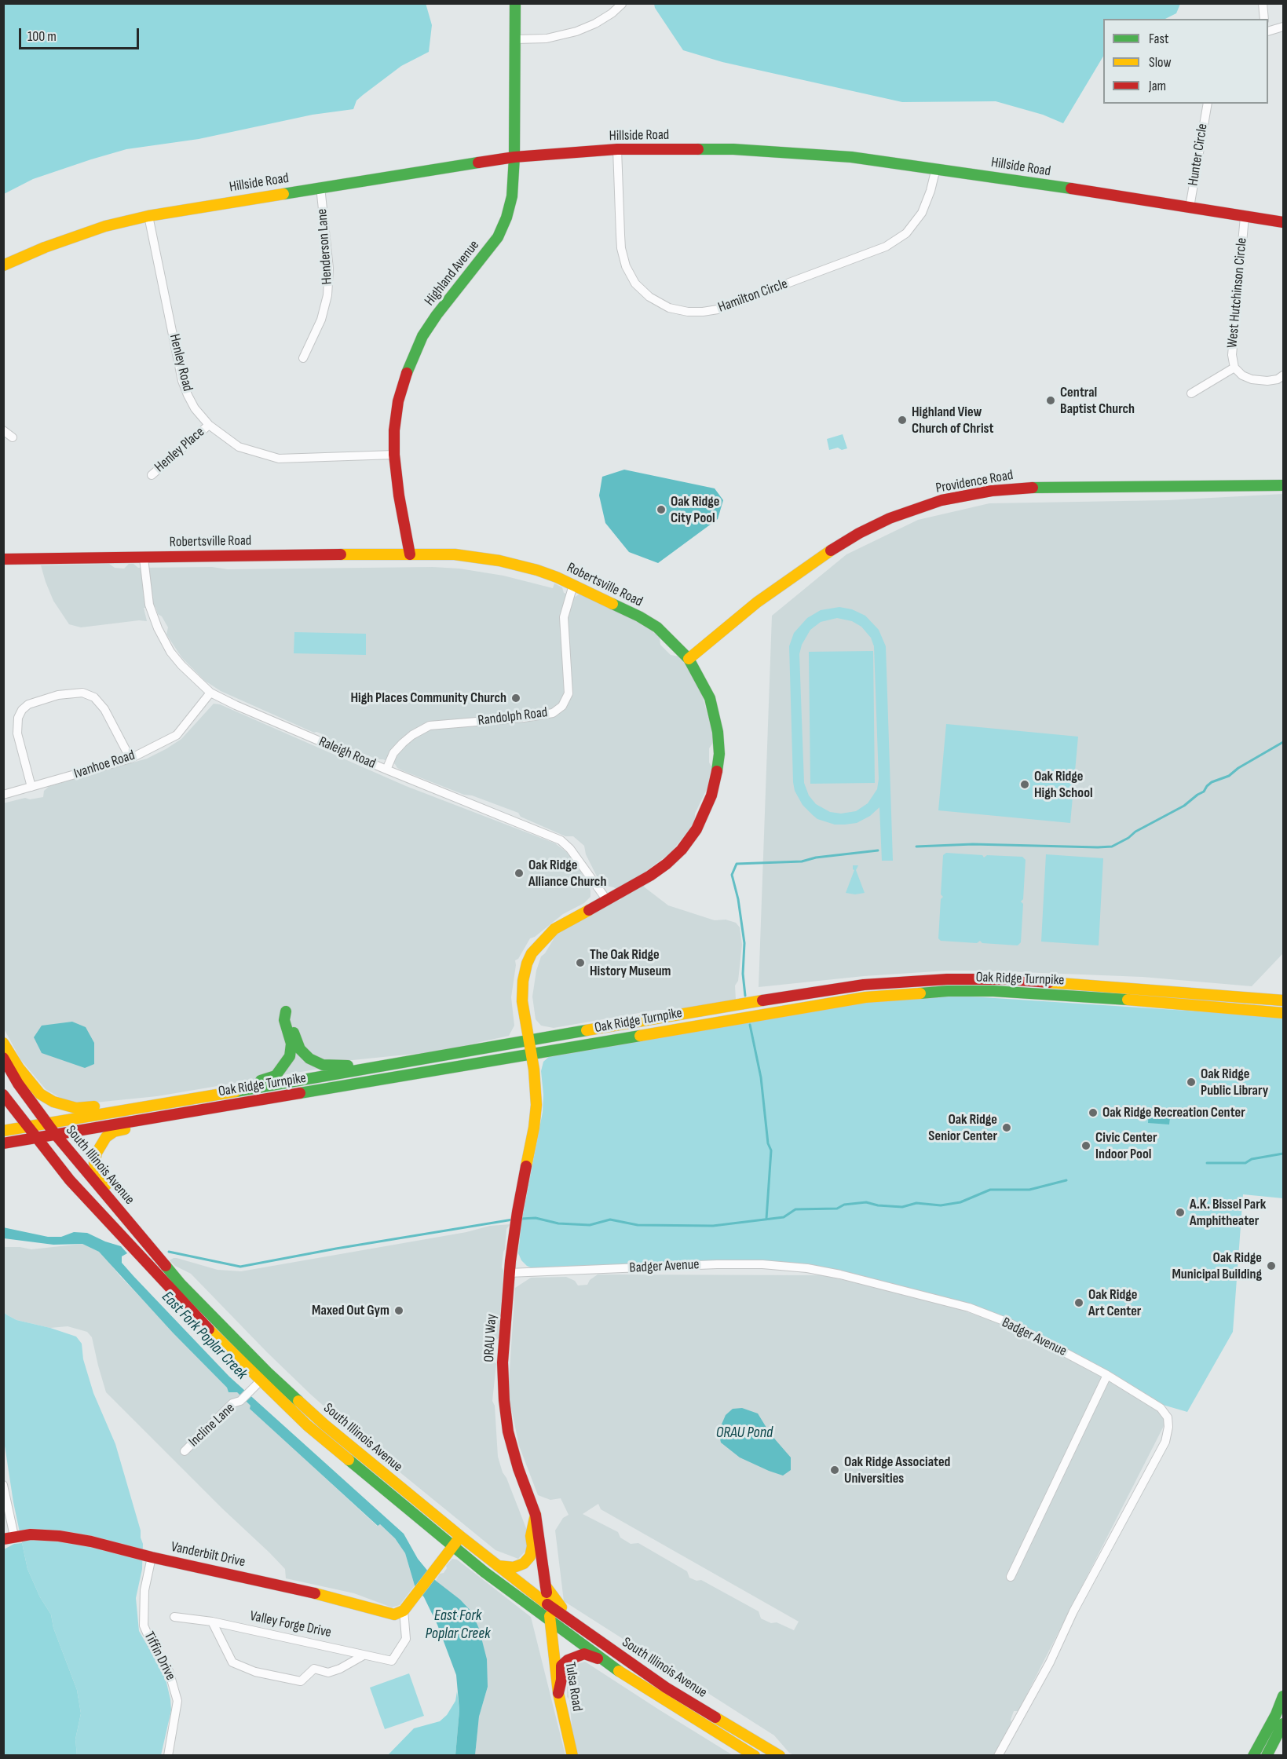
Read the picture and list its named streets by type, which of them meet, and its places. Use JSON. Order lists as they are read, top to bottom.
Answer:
{
  "streets": {
    "main road": [
      "Hillside Road",
      "Highland Avenue",
      "Providence Road",
      "Robertsville Road",
      "Oak Ridge Turnpike",
      "South Illinois Avenue",
      "ORAU Way",
      "Vanderbilt Drive",
      "Tulsa Road"
    ],
    "street": [
      "Hunter Circle",
      "Henderson Lane",
      "West Hutchinson Circle",
      "Hamilton Circle",
      "Henley Road",
      "Henley Place",
      "Randolph Road",
      "Raleigh Road",
      "Ivanhoe Road",
      "Badger Avenue",
      "Incline Lane",
      "Valley Forge Drive",
      "Tiffin Drive"
    ]
  },
  "crossings": [
    ["Hillside Road", "Hunter Circle"],
    ["Hillside Road", "Henderson Lane"],
    ["Hillside Road", "Highland Avenue"],
    ["Hillside Road", "West Hutchinson Circle"],
    ["Hillside Road", "Hamilton Circle"],
    ["Hillside Road", "Henley Road"],
    ["Highland Avenue", "Henley Road"],
    ["Highland Avenue", "Robertsville Road"],
    ["Henley Road", "Henley Place"],
    ["Providence Road", "Robertsville Road"],
    ["Robertsville Road", "Randolph Road"],
    ["Robertsville Road", "Raleigh Road"],
    ["Robertsville Road", "Oak Ridge Turnpike"],
    ["Robertsville Road", "ORAU Way"],
    ["Randolph Road", "Raleigh Road"],
    ["Raleigh Road", "Ivanhoe Road"],
    ["Oak Ridge Turnpike", "South Illinois Avenue"],
    ["Oak Ridge Turnpike", "ORAU Way"],
    ["South Illinois Avenue", "ORAU Way"],
    ["South Illinois Avenue", "Incline Lane"],
    ["South Illinois Avenue", "Tulsa Road"],
    ["Badger Avenue", "ORAU Way"],
    ["ORAU Way", "Tulsa Road"],
    ["Vanderbilt Drive", "Valley Forge Drive"],
    ["Vanderbilt Drive", "Tiffin Drive"]
  ],
  "water": ["East Fork Poplar Creek", "ORAU Pond"],
  "places": [
    "Central Baptist Church",
    "Highland View Church of Christ",
    "Oak Ridge City Pool",
    "High Places Community Church",
    "Oak Ridge High School",
    "Oak Ridge Alliance Church",
    "The Oak Ridge History Museum",
    "Oak Ridge Public Library",
    "Oak Ridge Recreation Center",
    "Oak Ridge Senior Center",
    "Civic Center Indoor Pool",
    "A.K. Bissel Park Amphitheater",
    "Oak Ridge Municipal Building",
    "Oak Ridge Art Center",
    "Maxed Out Gym",
    "Oak Ridge Associated Universities"
  ],
  "legend": ["Fast", "Slow", "Jam"],
  "scale_bar": "100 m"
}
